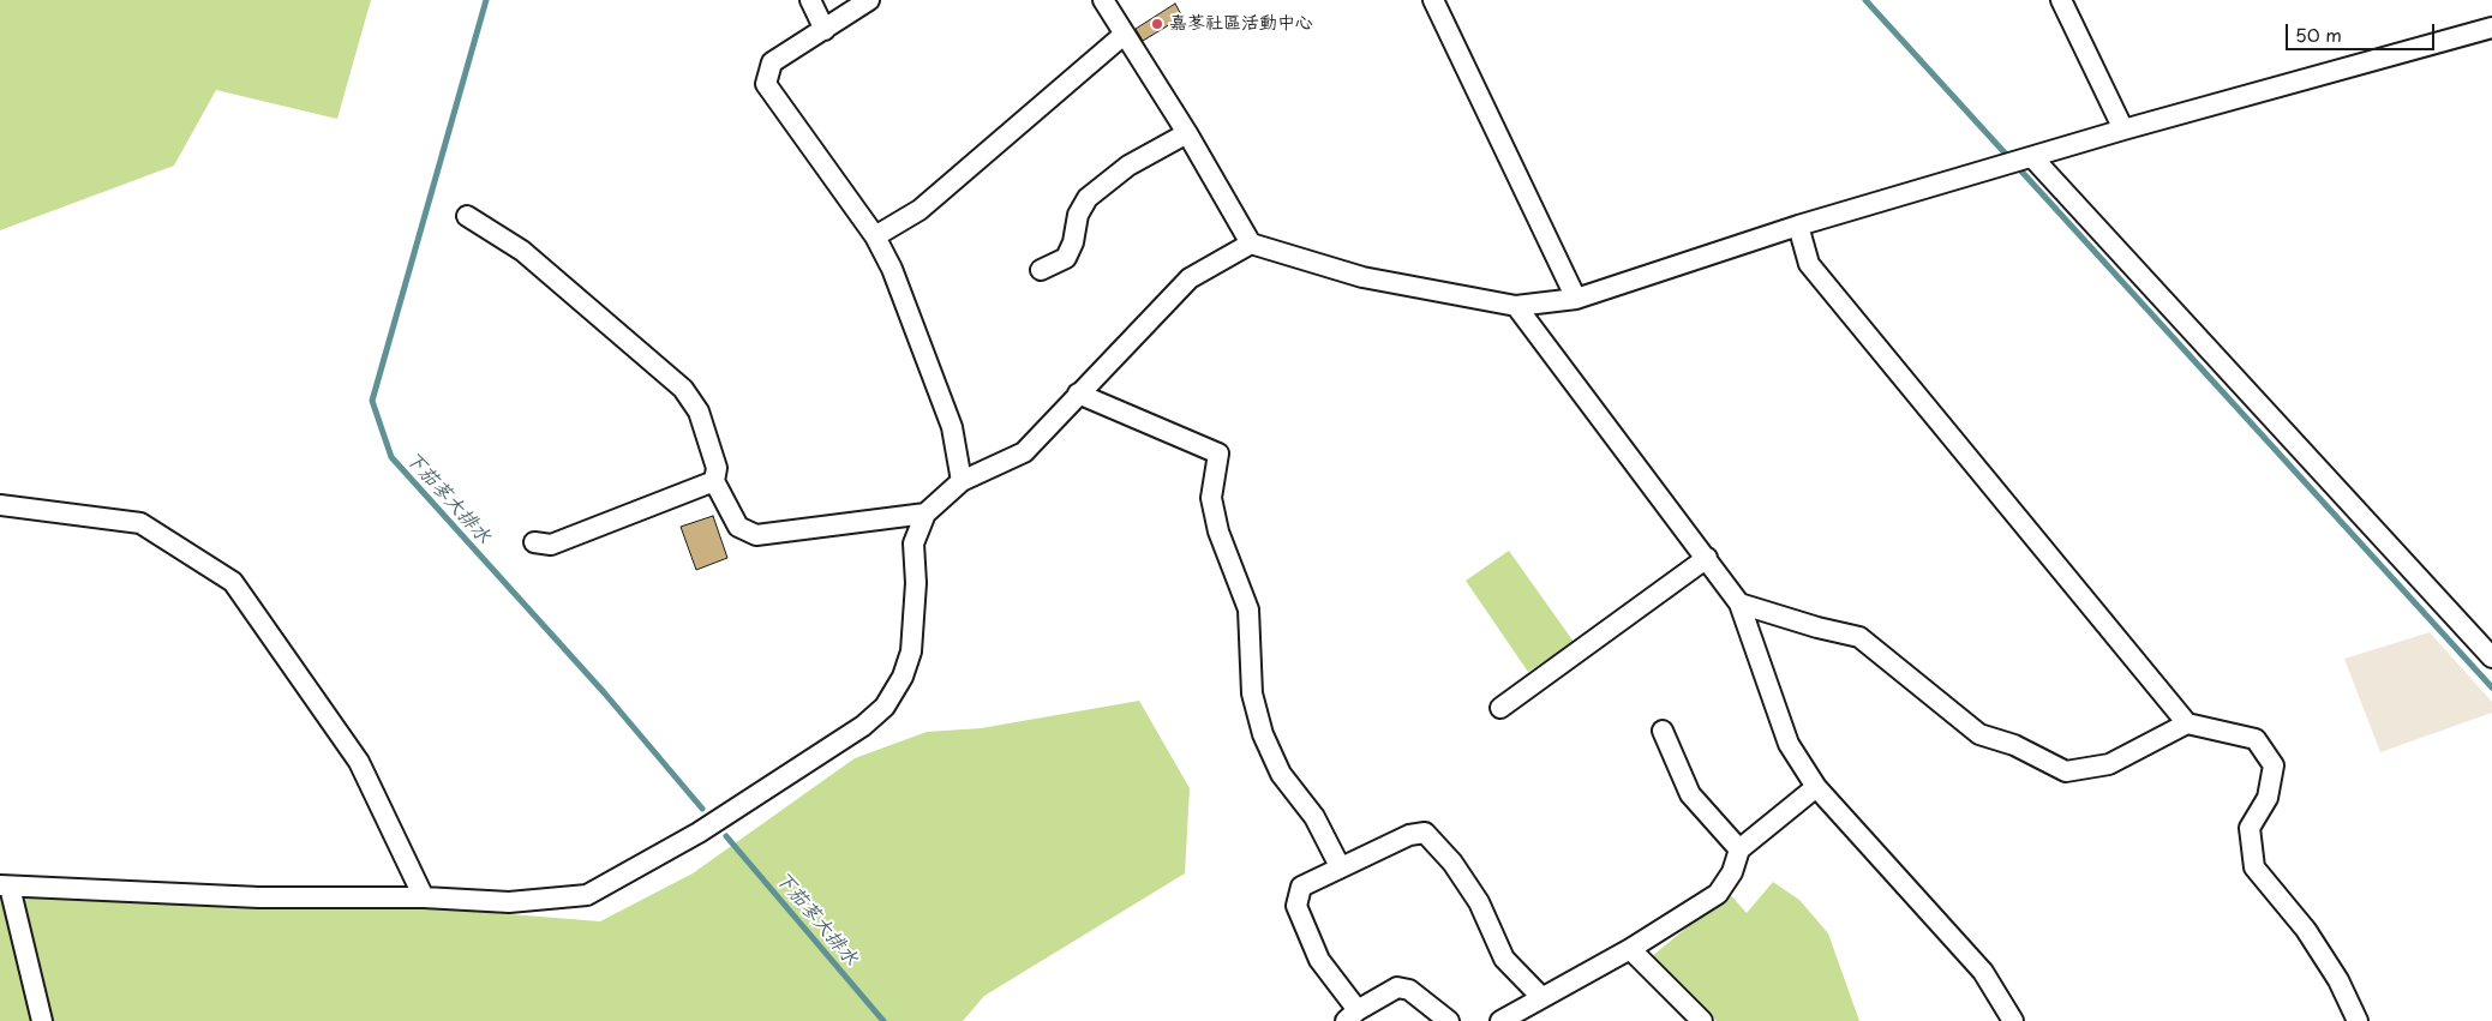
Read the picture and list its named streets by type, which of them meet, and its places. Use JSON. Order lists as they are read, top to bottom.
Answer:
{
  "water": ["下茄苳大排水"],
  "places": ["嘉苳社區活動中心"],
  "scale_bar": "50 m"
}
